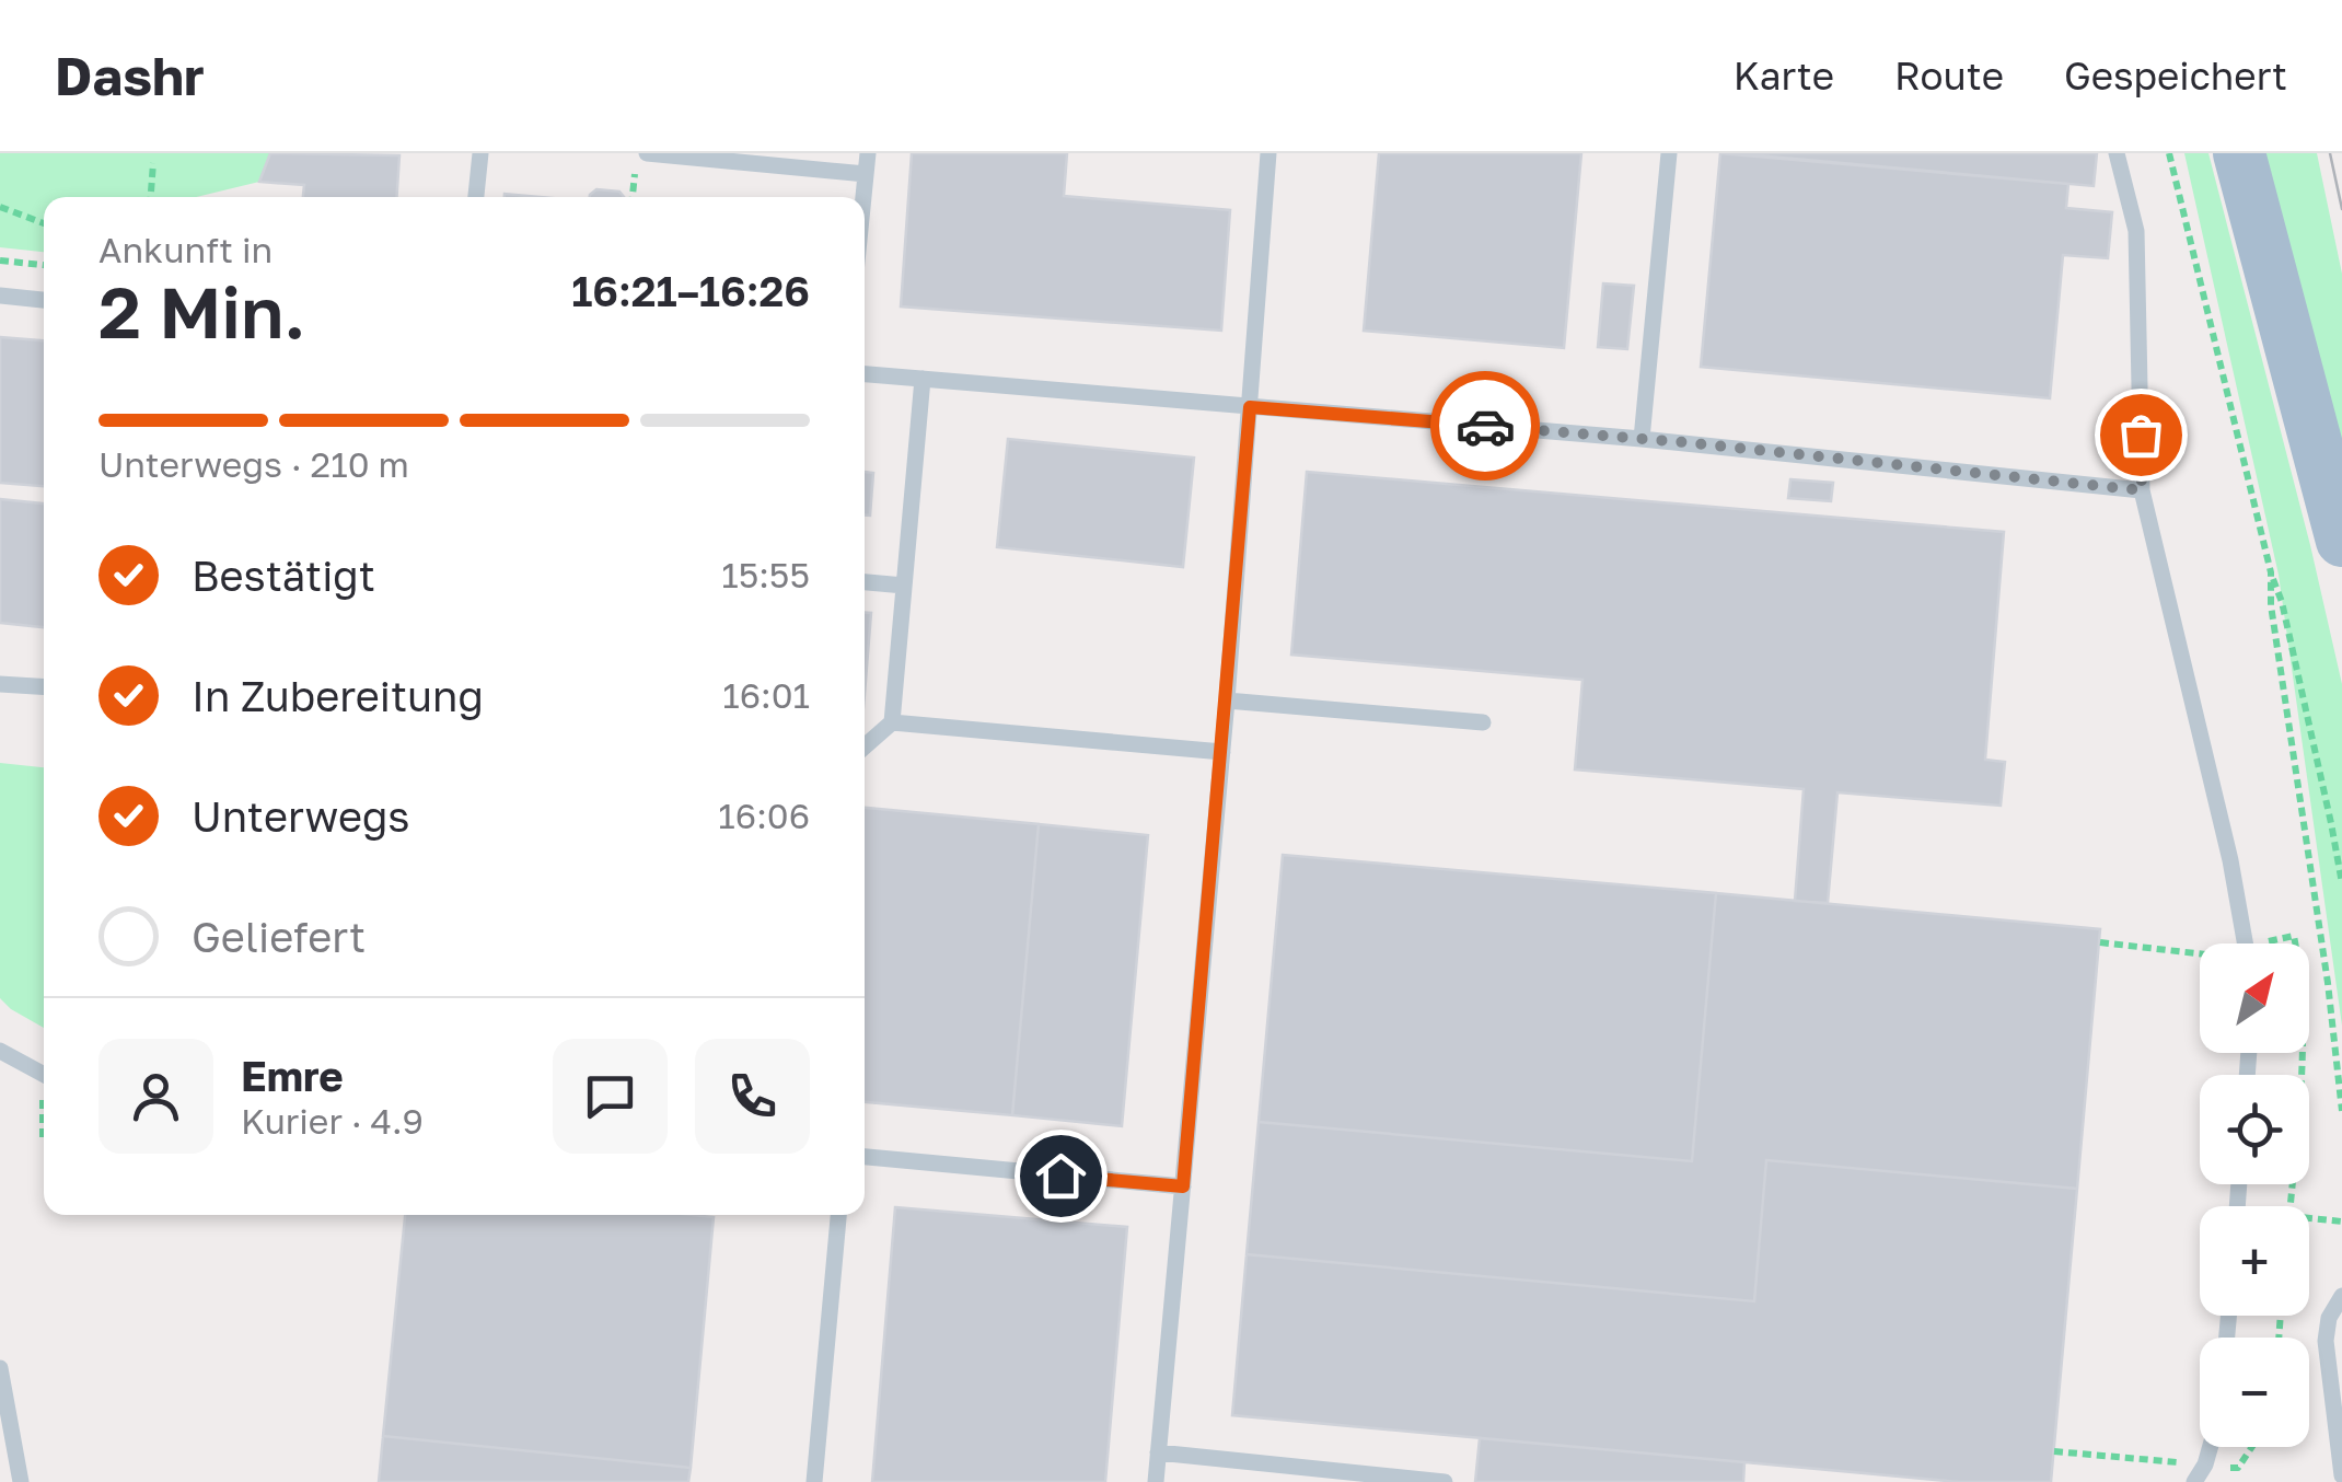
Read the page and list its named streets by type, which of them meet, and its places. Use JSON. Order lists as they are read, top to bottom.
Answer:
{
  "north": "top right",
  "page": {
    "header": "Dashr",
    "nav": ["Karte", "Route", "Gespeichert"],
    "heading": ["2 Min.", "Ankunft in", "16:21–16:26"],
    "panel": ["Emre", "Kurier · 4.9"],
    "bar": "Unterwegs · 210 m",
    "list": [
      ["Bestätigt", "15:55"],
      ["In Zubereitung", "16:01"],
      ["Unterwegs", "16:06"],
      "Geliefert"
    ],
    "map_buttons": ["+", "−"]
  }
}
